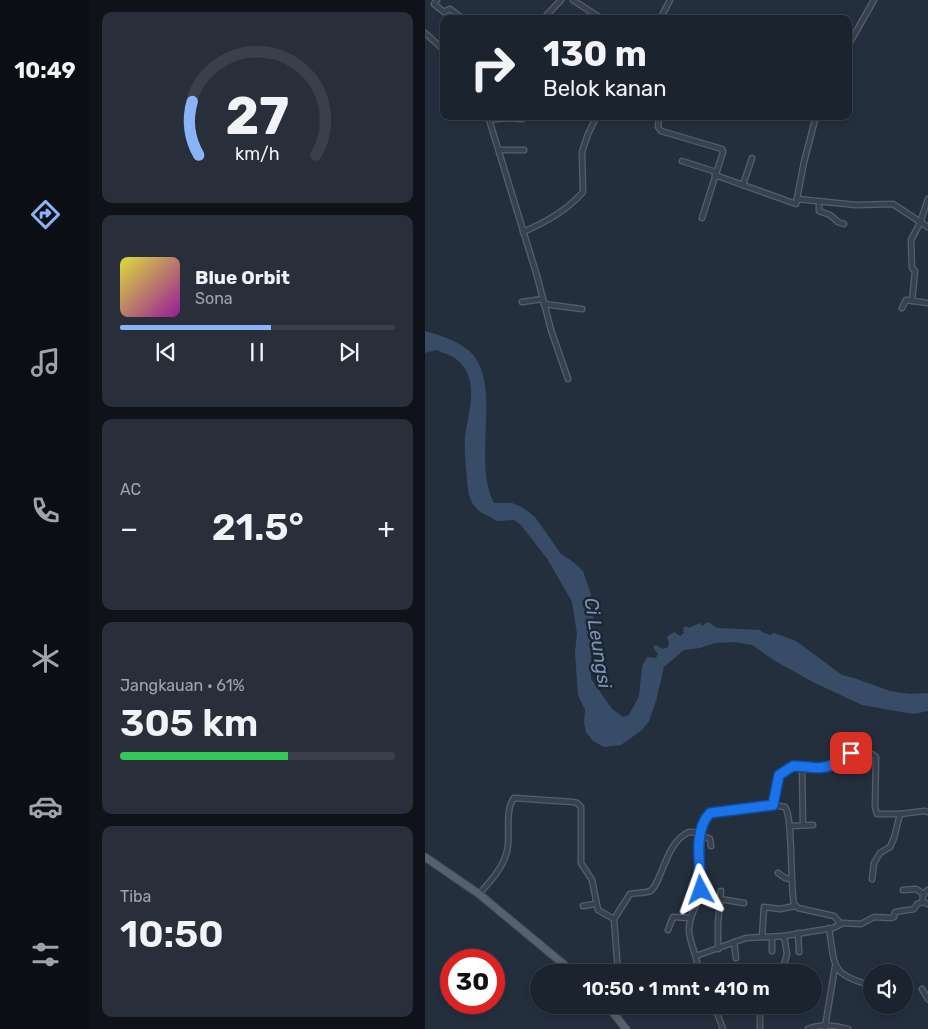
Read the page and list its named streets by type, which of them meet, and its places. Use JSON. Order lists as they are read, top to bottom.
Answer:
{
  "water": ["Ci Leungsi"],
  "page": {
    "tabs": "10:49",
    "turn": ["130 m", "Belok kanan"],
    "song": ["Blue Orbit", "Sona"],
    "tile": [
      "AC",
      ["Jangkauan · 61%", "305 km"],
      ["Tiba", "10:50"]
    ],
    "heat": ["−", "21.5°", "+"],
    "limit": "30",
    "trip": "10:50 · 1 mnt · 410 m",
    "gauge": ["27", "km/h"]
  }
}
